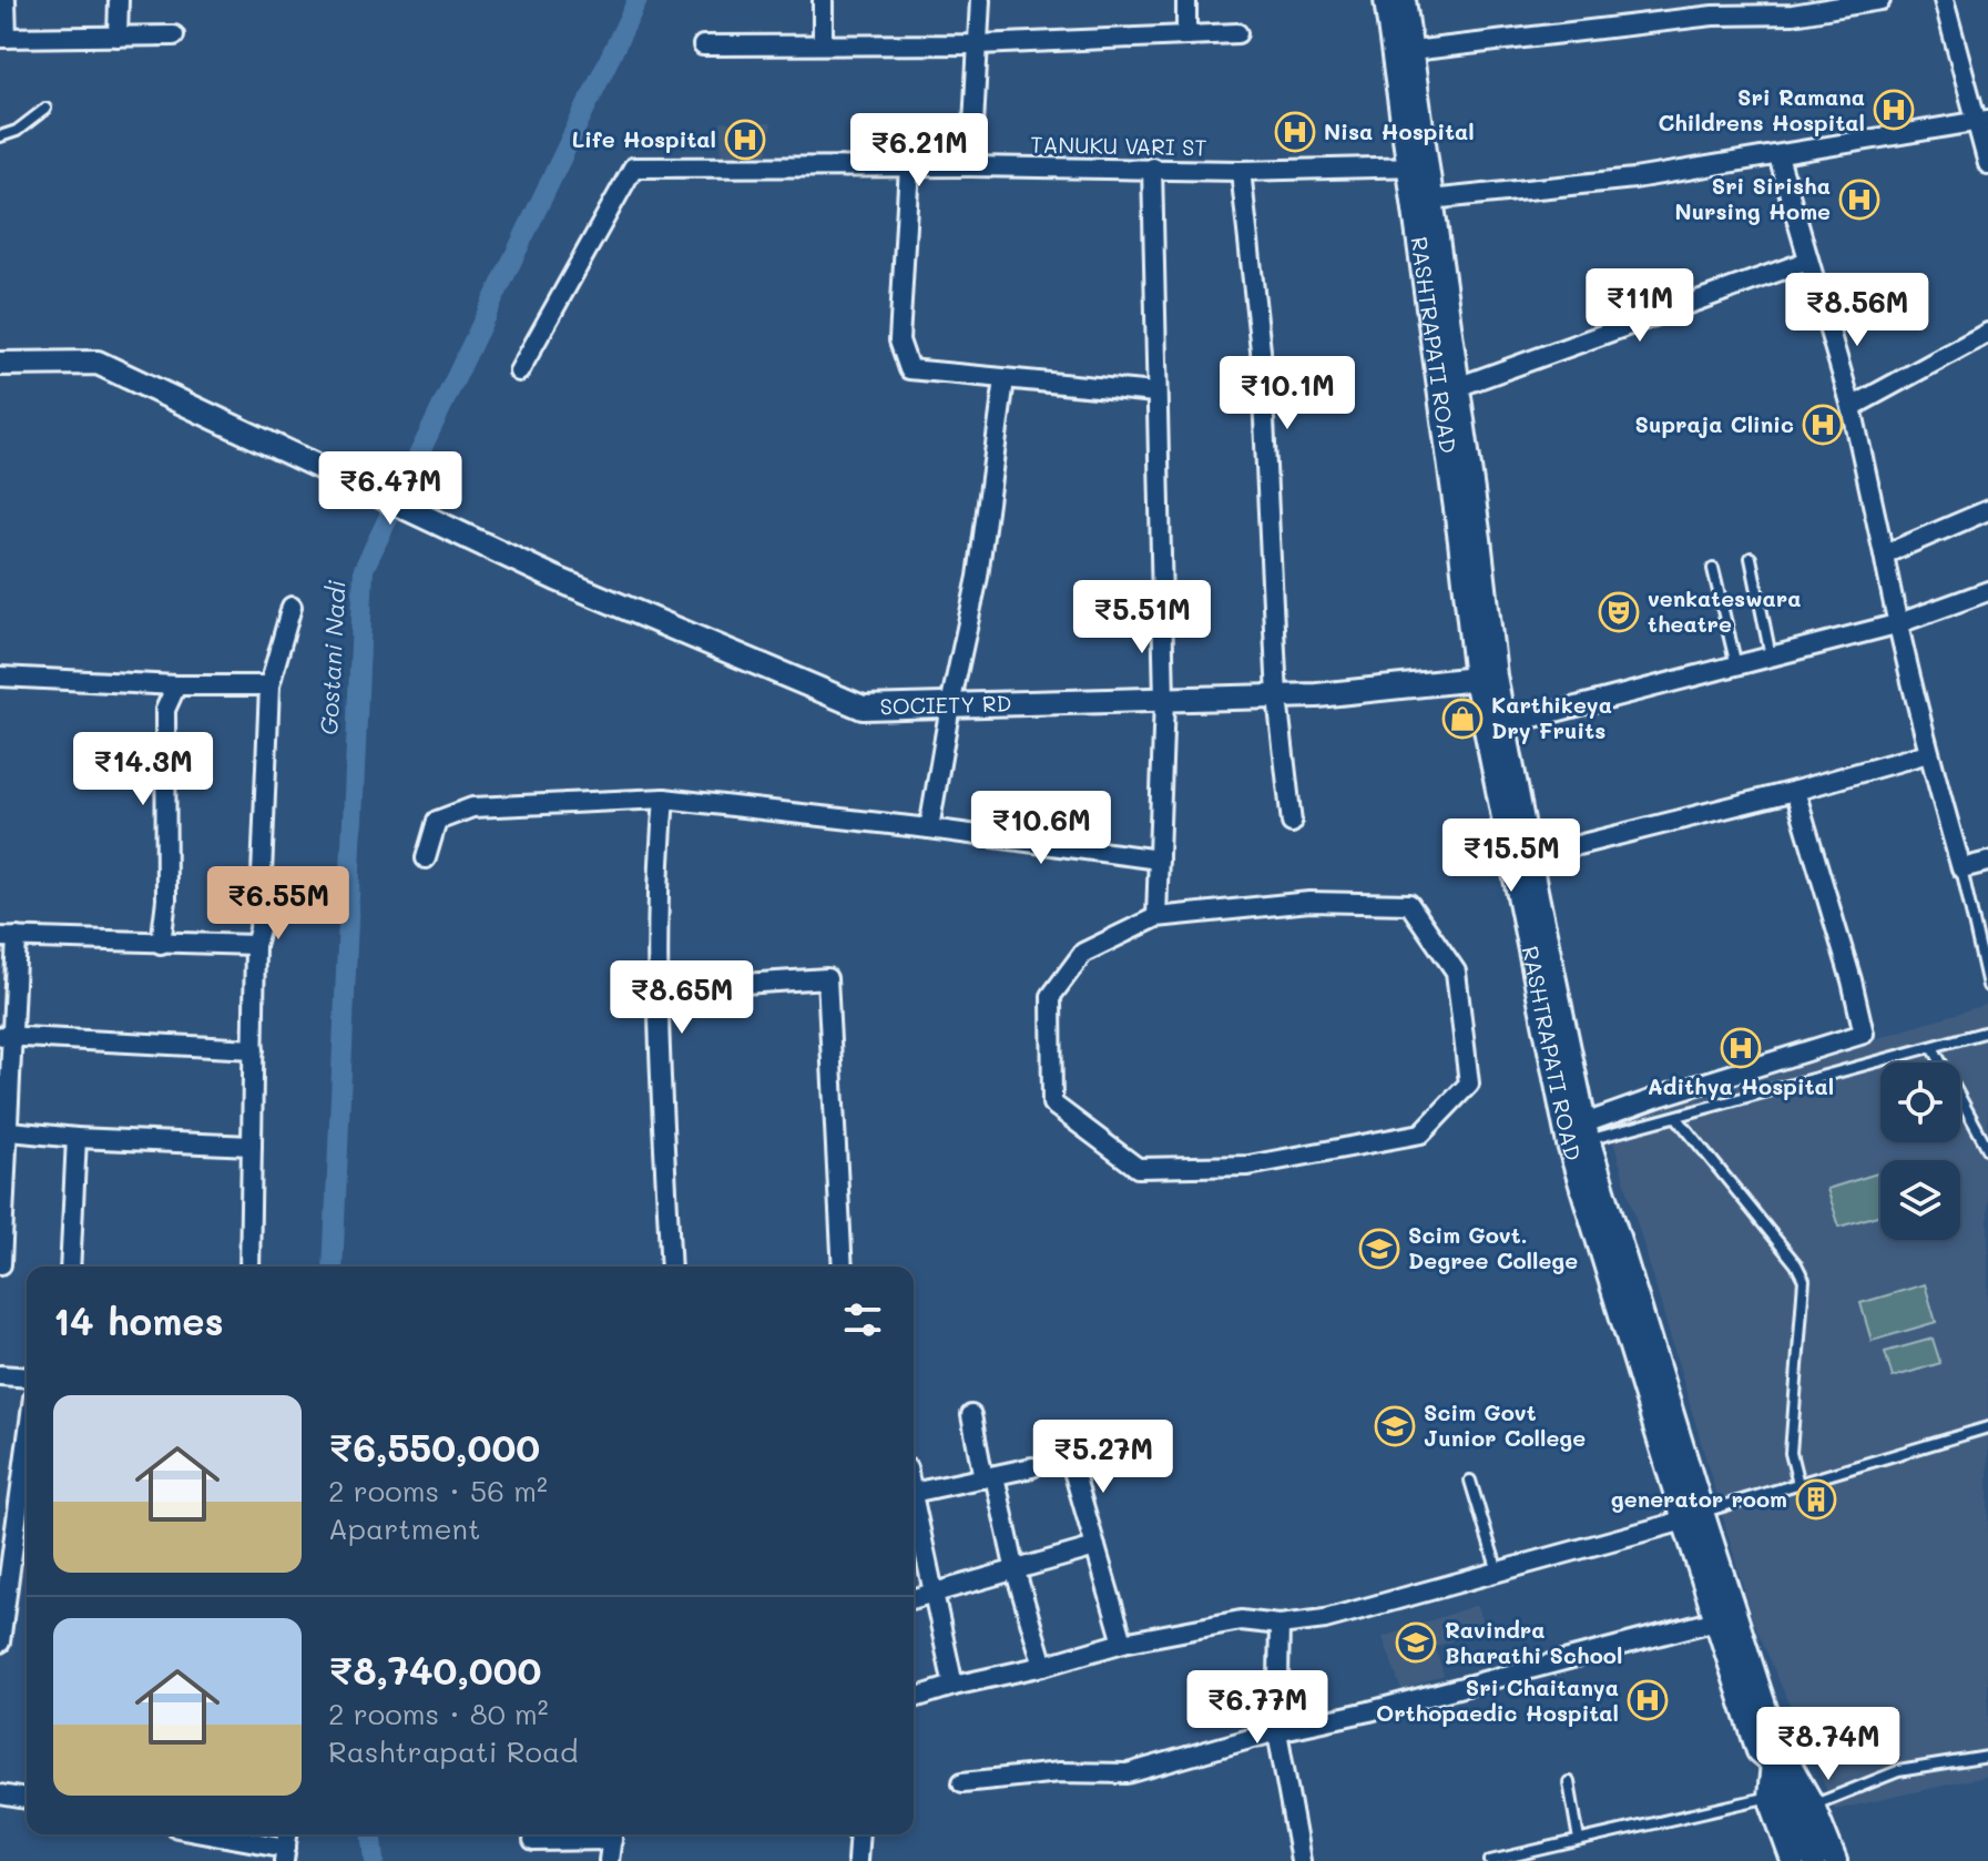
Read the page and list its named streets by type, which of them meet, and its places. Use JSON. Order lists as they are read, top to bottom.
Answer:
{
  "streets": {
    "street": ["TANUKU VARI ST", "RASHTRAPATI ROAD", "SOCIETY RD"]
  },
  "crossings": [
    ["TANUKU VARI ST", "RASHTRAPATI ROAD"],
    ["RASHTRAPATI ROAD", "SOCIETY RD"]
  ],
  "water": ["Gostani Nadi"],
  "places": {
    "hospital": [
      "Sri Ramana Childrens Hospital",
      "Nisa Hospital",
      "Life Hospital",
      "Sri Sirisha Nursing Home",
      "Supraja Clinic",
      "Adithya Hospital",
      "Sri Chaitanya Orthopaedic Hospital"
    ],
    "theatre": ["venkateswara theatre"],
    "shop": ["Karthikeya Dry Fruits"],
    "school or university": ["Scim Govt. Degree College", "Scim Govt Junior College", "Ravindra Bharathi School"],
    "building": ["generator room"]
  },
  "page": {
    "price": [
      "₹6.21M",
      "₹11M",
      "₹8.56M",
      "₹10.1M",
      "₹6.47M",
      "₹5.51M",
      "₹14.3M",
      "₹10.6M",
      "₹15.5M",
      "₹6.55M",
      "₹8.65M",
      "₹5.27M",
      "₹6.77M",
      "₹8.74M"
    ],
    "heading": "14 homes",
    "list": [
      {
        "name": "₹6,550,000",
        "note": "2 rooms · 56 m² · Apartment"
      },
      {
        "name": "₹8,740,000",
        "note": "2 rooms · 80 m² · Rashtrapati Road"
      }
    ]
  }
}
